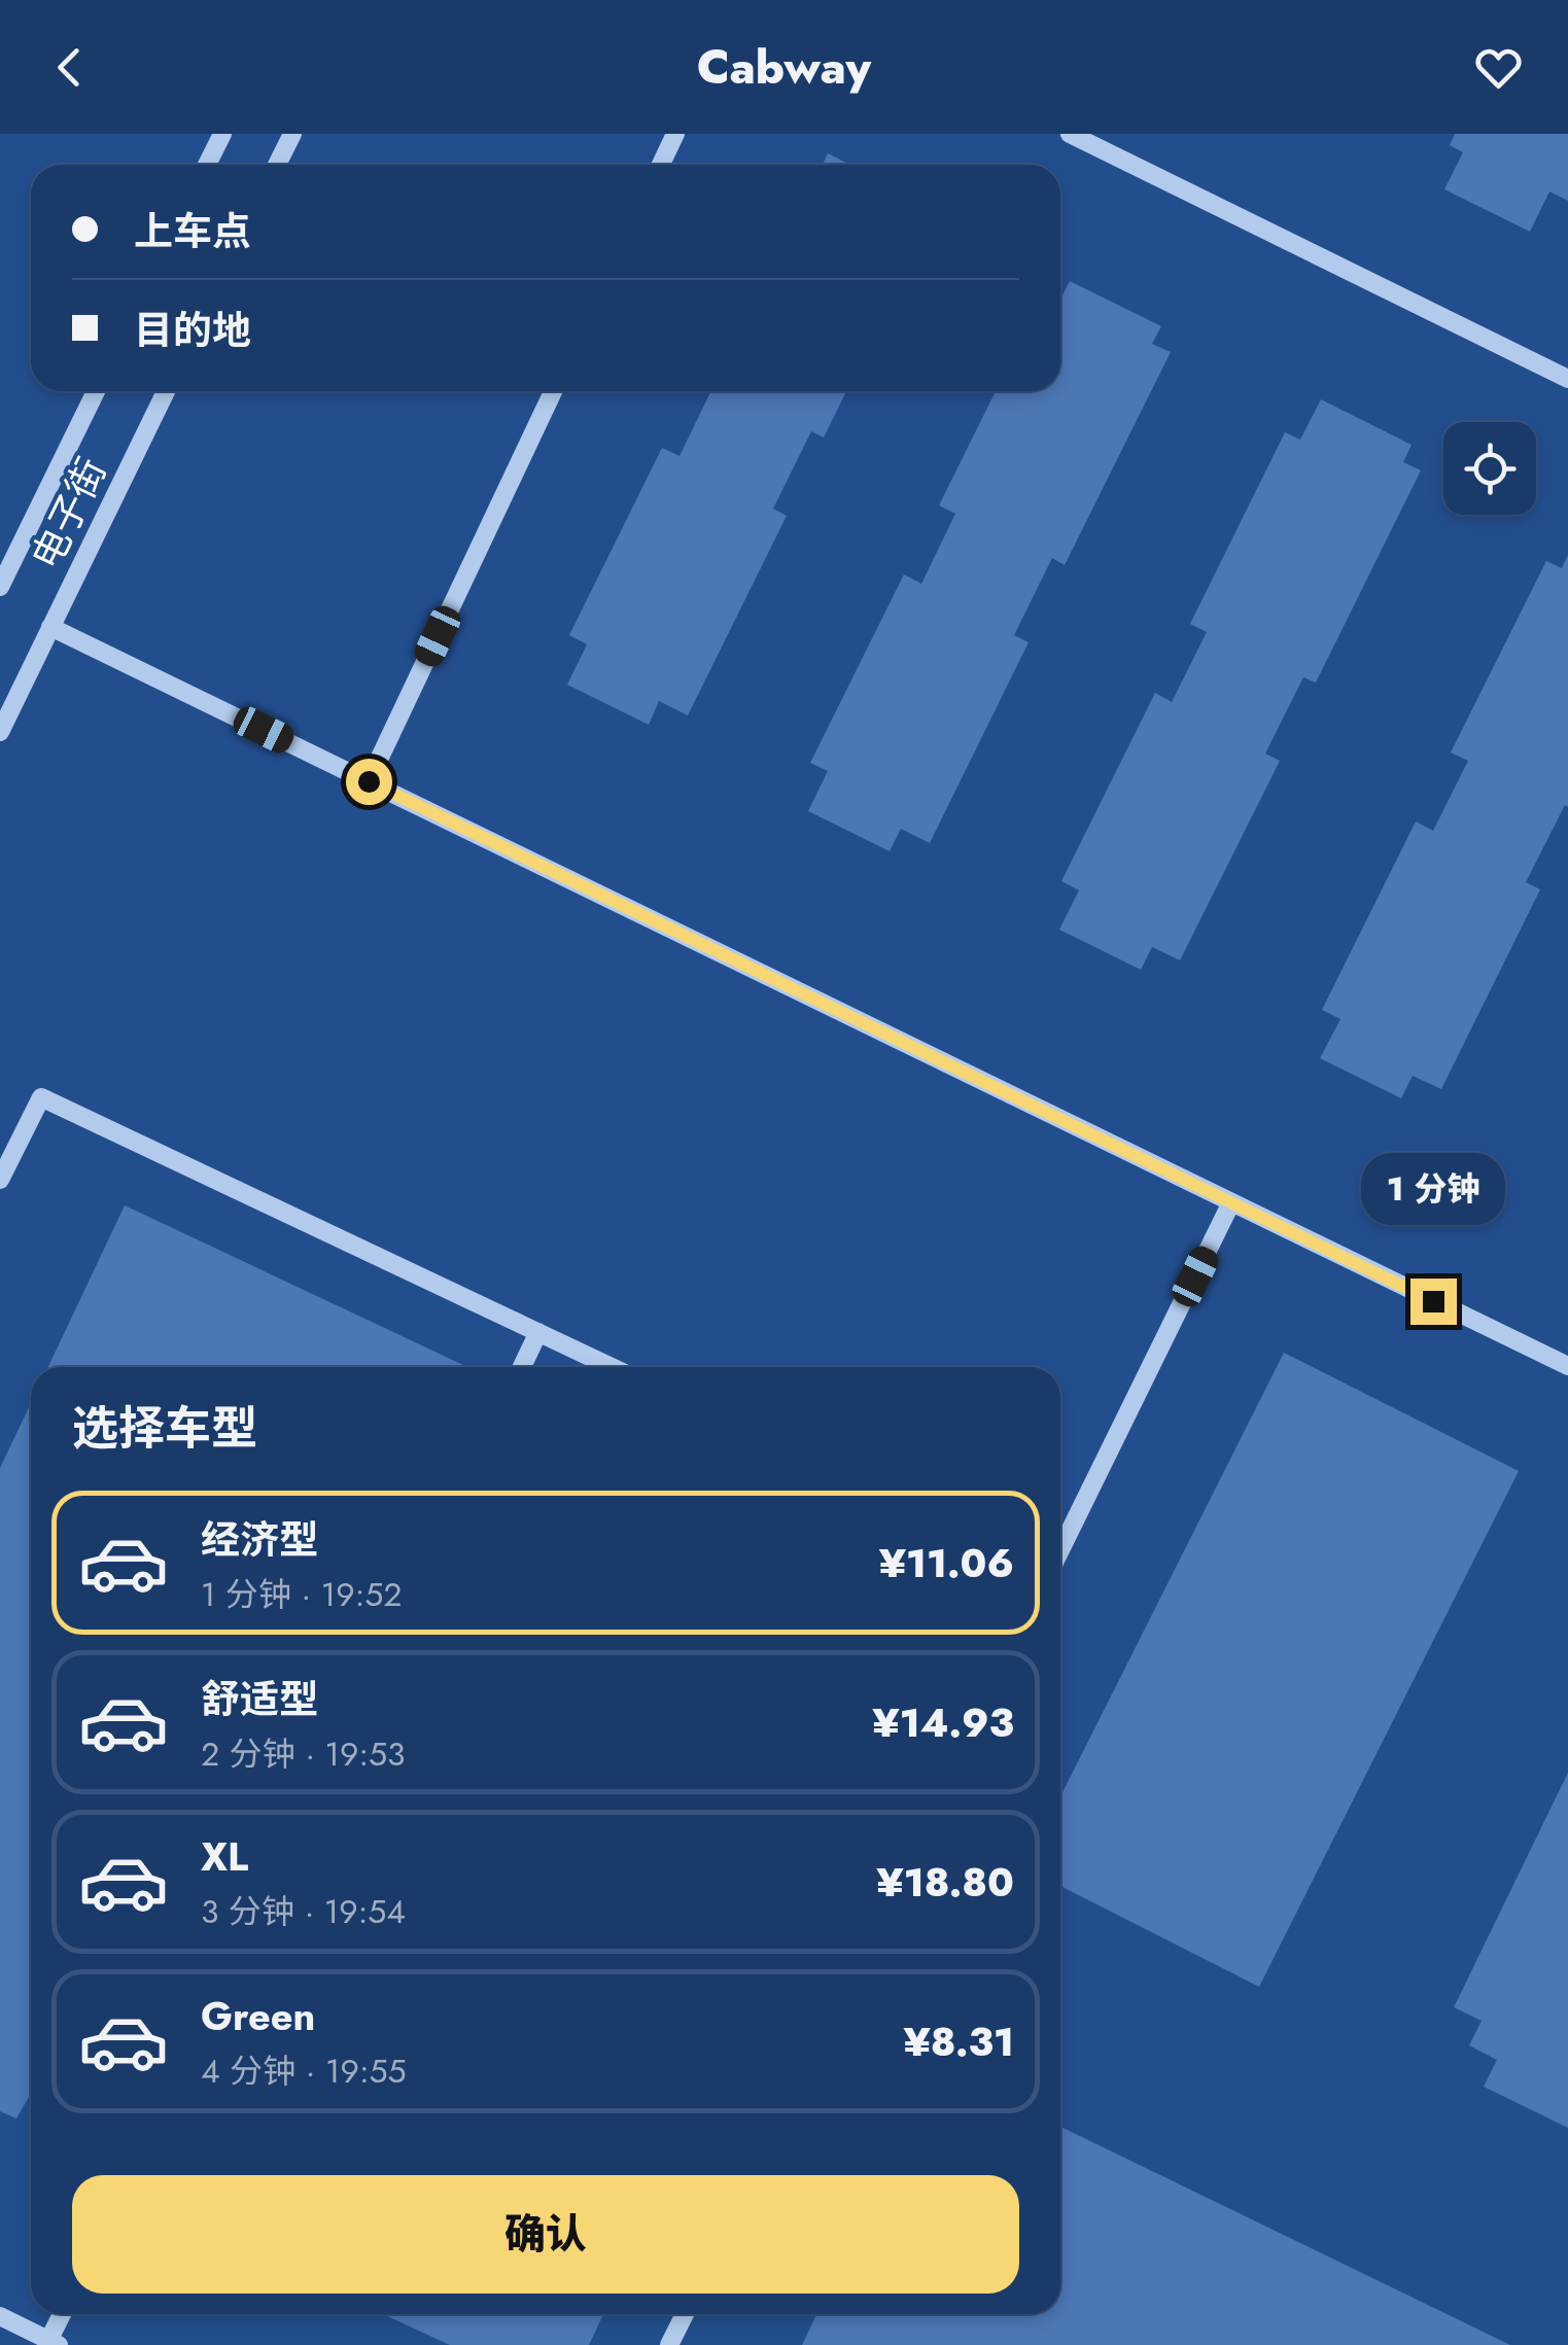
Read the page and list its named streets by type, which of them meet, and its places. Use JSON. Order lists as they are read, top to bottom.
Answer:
{
  "streets": {
    "street": ["电子街"]
  },
  "page": {
    "header": "Cabway",
    "banner": ["上车点", "目的地"],
    "bubble": "1 分钟",
    "heading": "选择车型",
    "list": [
      {
        "name": "经济型",
        "note": "1 分钟 · 19:52",
        "value": "¥11.06"
      },
      {
        "name": "舒适型",
        "note": "2 分钟 · 19:53",
        "value": "¥14.93"
      },
      {
        "name": "XL",
        "note": "3 分钟 · 19:54",
        "value": "¥18.80"
      },
      {
        "name": "Green",
        "note": "4 分钟 · 19:55",
        "value": "¥8.31"
      }
    ],
    "buttons": "确认"
  }
}
